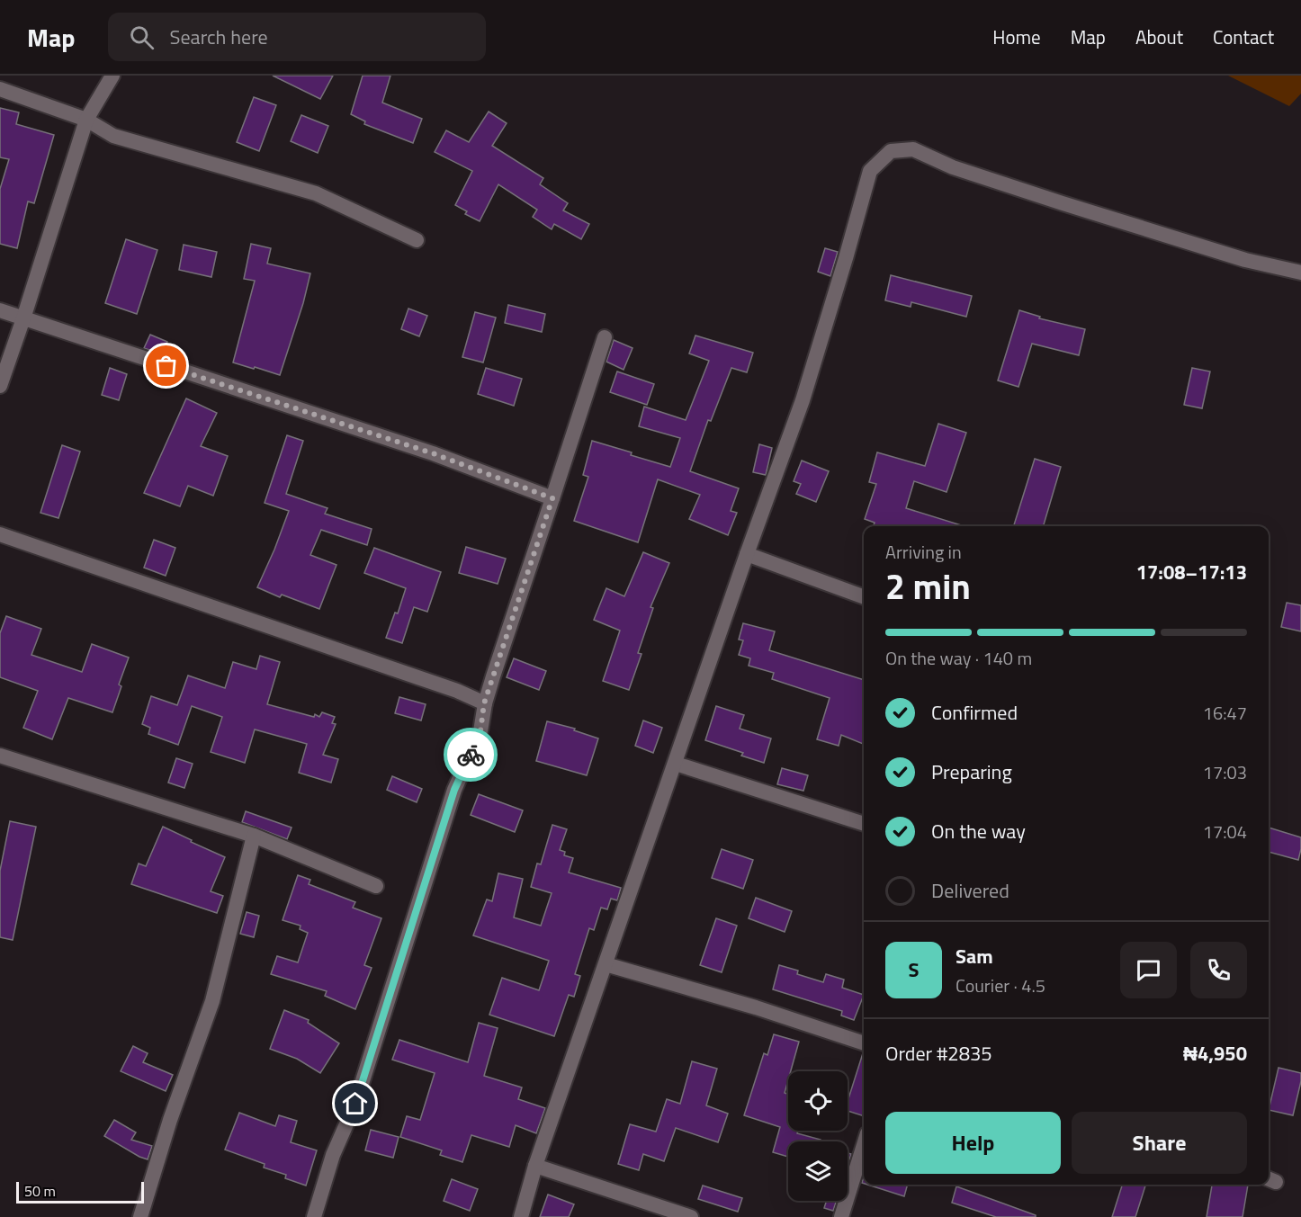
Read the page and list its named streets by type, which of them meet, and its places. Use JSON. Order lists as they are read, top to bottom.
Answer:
{
  "scale_bar": "50 m",
  "page": {
    "header": "Map",
    "search": "Search here",
    "nav": [
      "Home",
      "Map",
      "About",
      "Contact"
    ],
    "heading": ["2 min", "Arriving in", "17:08–17:13"],
    "panel": [
      "Sam",
      "Courier · 4.5",
      "Order #2835",
      "₦4,950"
    ],
    "bar": "On the way · 140 m",
    "list": [
      ["Confirmed", "16:47"],
      ["Preparing", "17:03"],
      ["On the way", "17:04"],
      "Delivered"
    ],
    "round": "S",
    "buttons": ["Help", "Share"],
    "scale": "50 m"
  }
}
